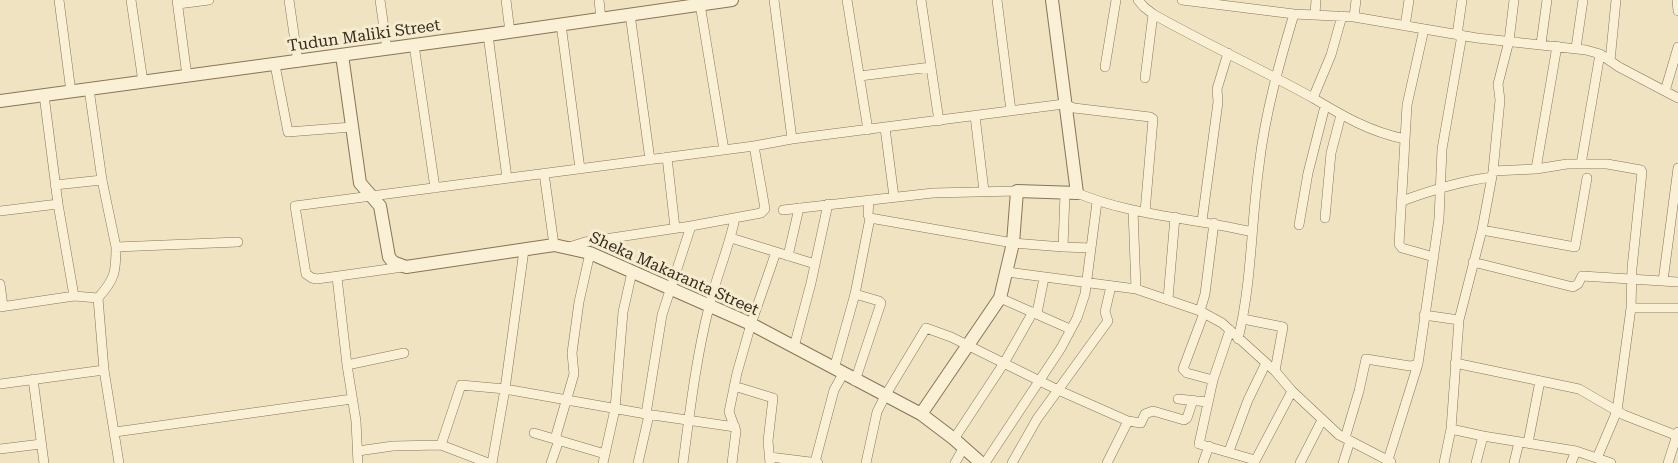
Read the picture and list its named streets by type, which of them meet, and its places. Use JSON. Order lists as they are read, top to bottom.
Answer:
{
  "streets": {
    "street": ["Tudun Maliki Street", "Sheka Makaranta Street"]
  }
}
